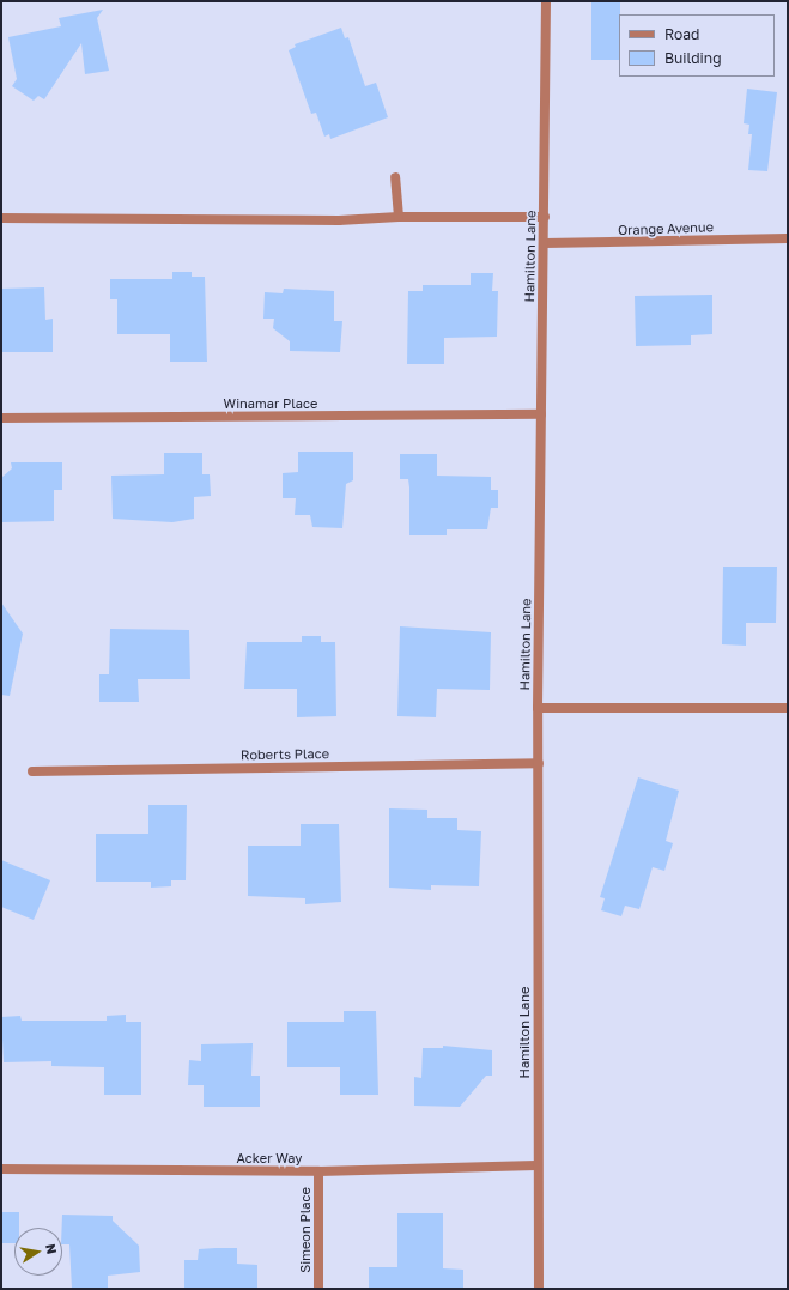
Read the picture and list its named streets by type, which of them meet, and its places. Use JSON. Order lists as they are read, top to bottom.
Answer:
{
  "streets": {
    "street": [
      "Orange Avenue",
      "Hamilton Lane",
      "Winamar Place",
      "Roberts Place",
      "Acker Way",
      "Simeon Place"
    ]
  },
  "crossings": [
    ["Orange Avenue", "Hamilton Lane"],
    ["Hamilton Lane", "Winamar Place"],
    ["Hamilton Lane", "Roberts Place"],
    ["Hamilton Lane", "Acker Way"],
    ["Acker Way", "Simeon Place"]
  ],
  "legend": ["Road", "Building"],
  "north": "right"
}
